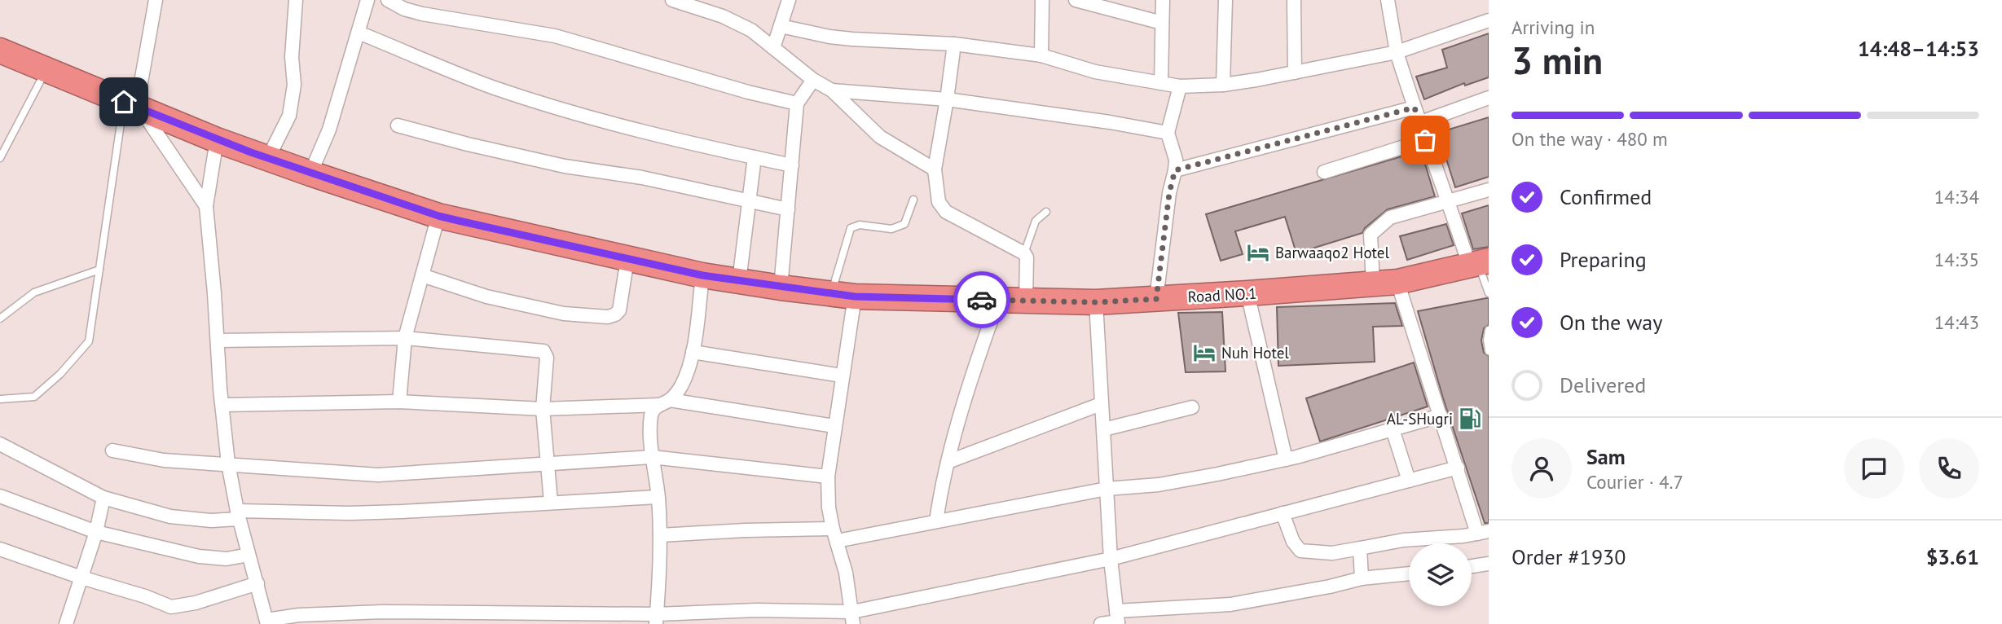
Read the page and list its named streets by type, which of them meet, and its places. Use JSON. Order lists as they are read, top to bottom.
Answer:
{
  "streets": {
    "highway": ["Road NO.1"]
  },
  "places": {
    "hotel": ["Barwaaqo2 Hotel", "Nuh Hotel"],
    "fuel station": ["AL-SHugri"]
  },
  "page": {
    "heading": ["3 min", "Arriving in", "14:48–14:53"],
    "panel": [
      "Sam",
      "Courier · 4.7",
      "Order #1930",
      "$3.61"
    ],
    "bar": "On the way · 480 m",
    "list": [
      ["Confirmed", "14:34"],
      ["Preparing", "14:35"],
      ["On the way", "14:43"],
      "Delivered"
    ]
  }
}
